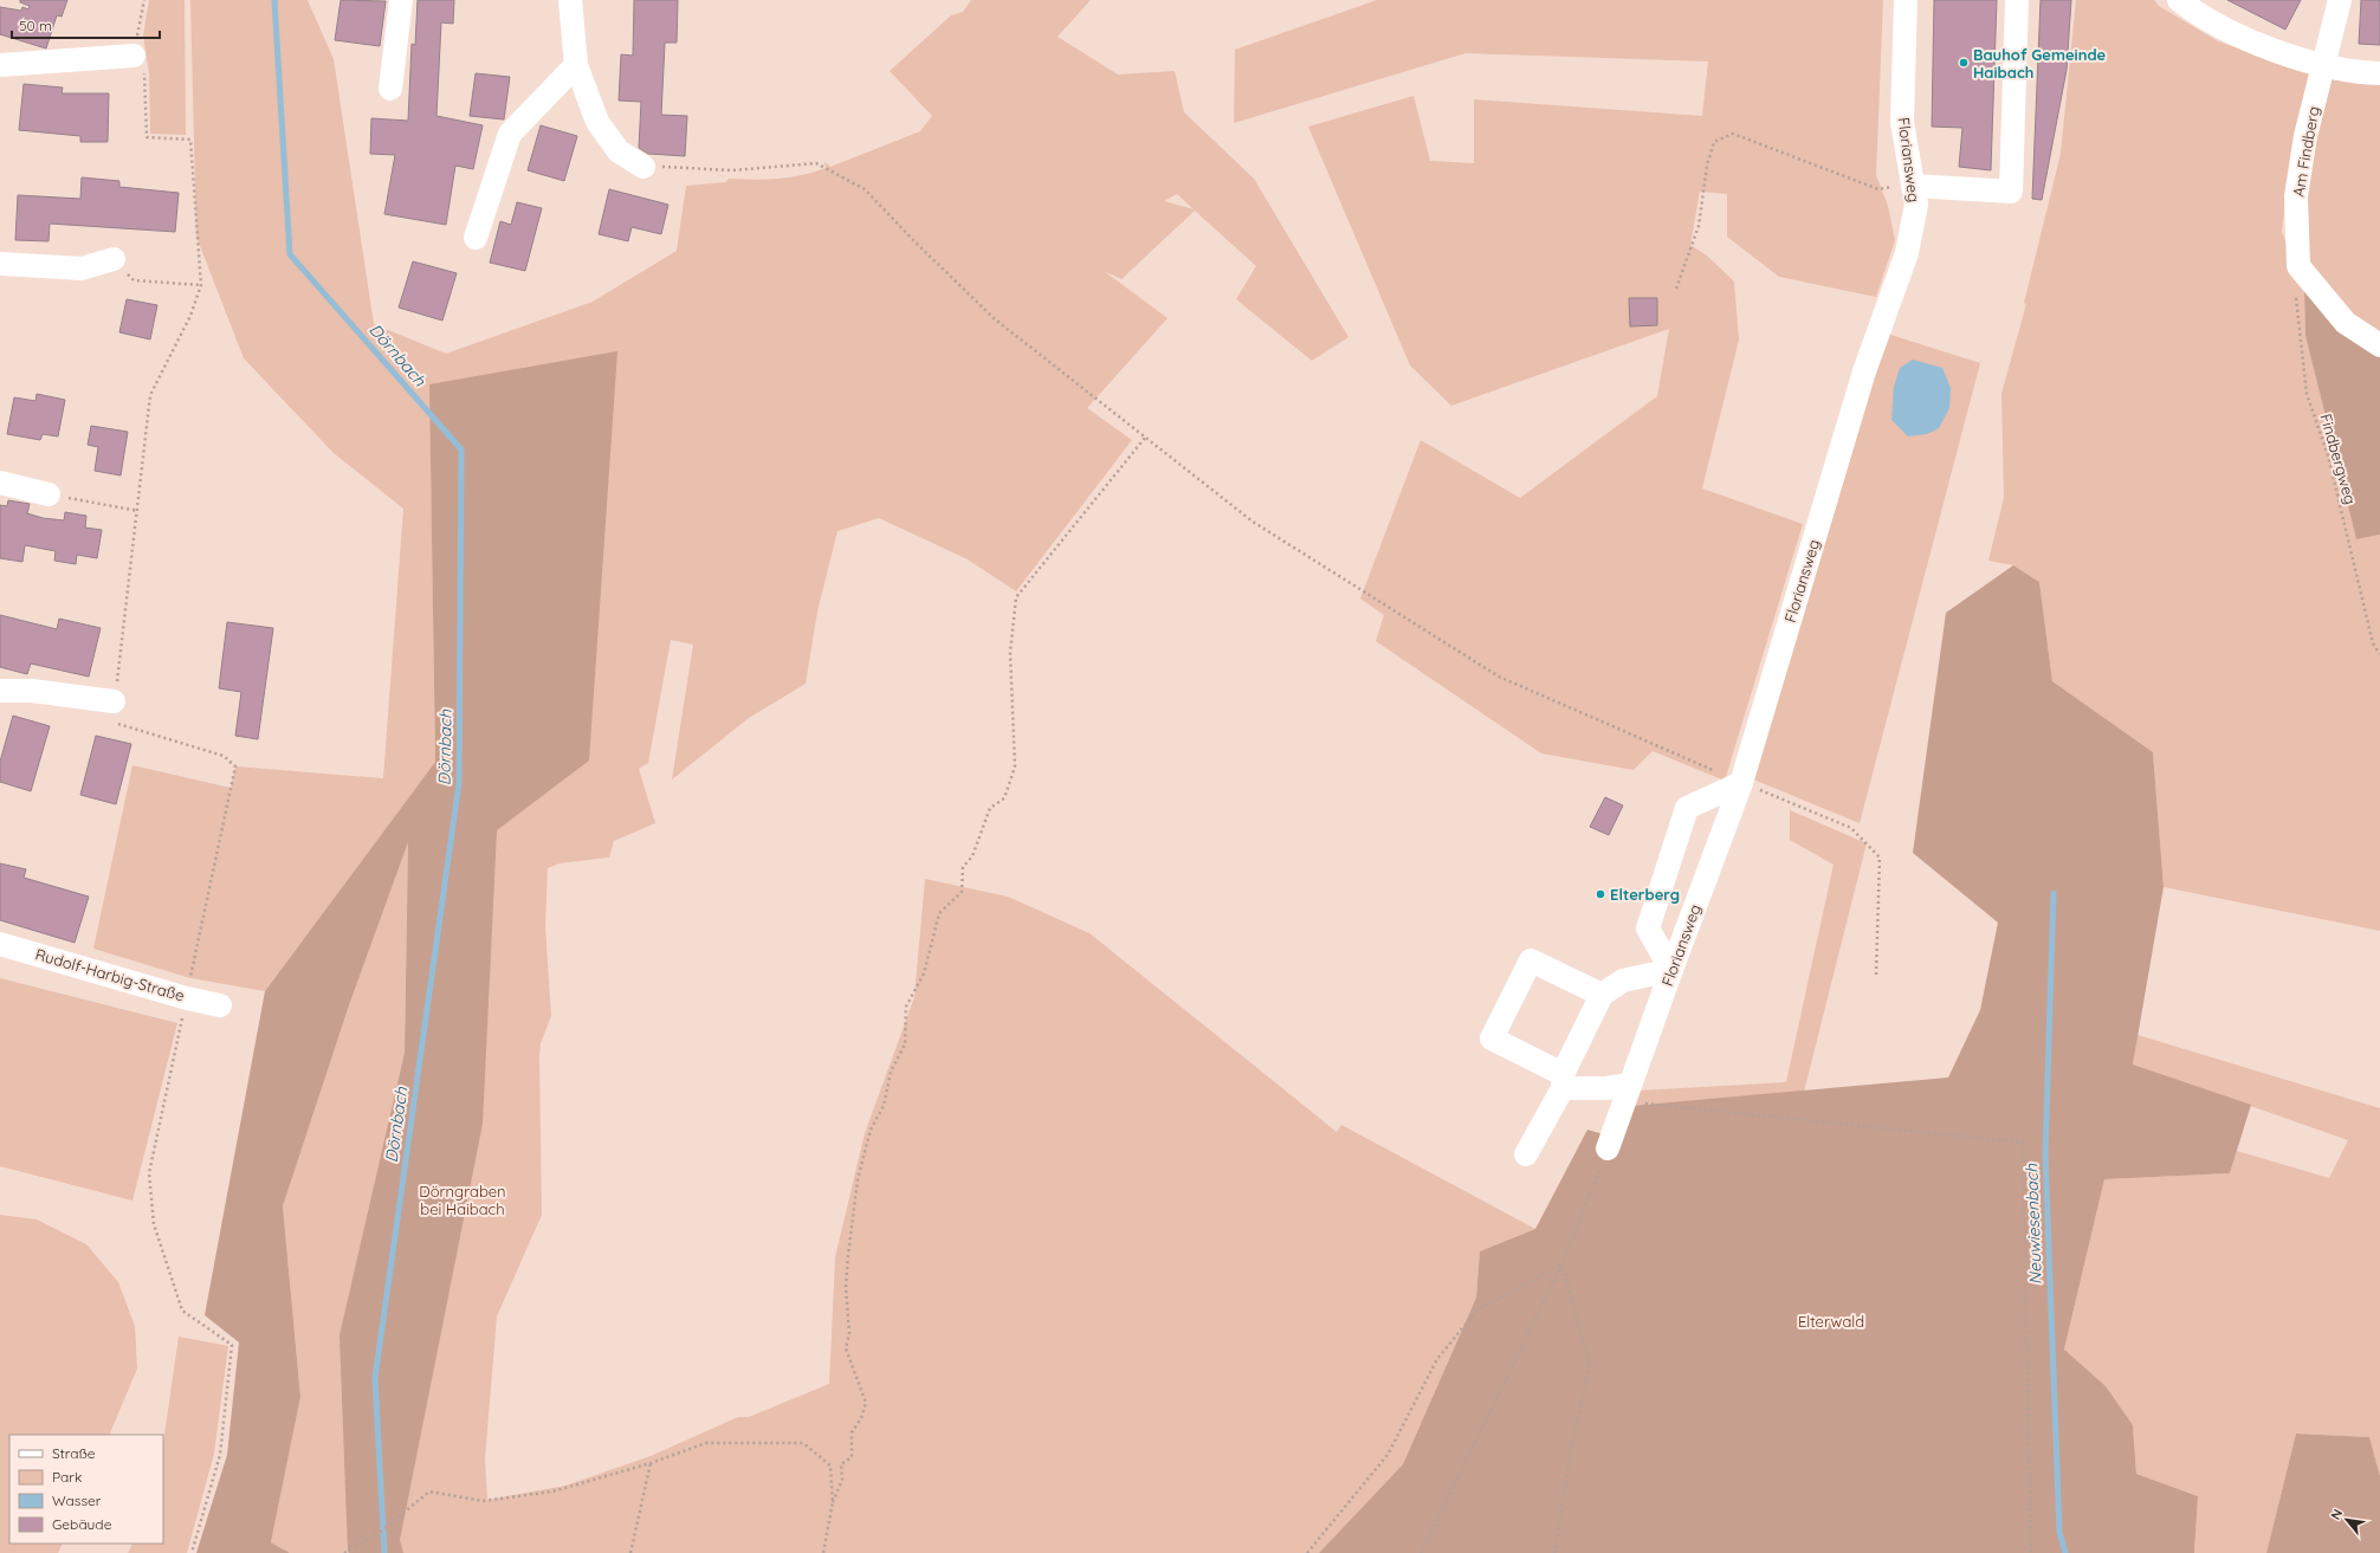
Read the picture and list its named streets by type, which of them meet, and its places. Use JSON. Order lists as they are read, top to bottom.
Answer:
{
  "streets": {
    "street": ["Am Findberg", "Floriansweg", "Rudolf-Harbig-Straße"],
    "path": ["Findbergweg"]
  },
  "crossings": [
    ["Am Findberg", "Findbergweg"]
  ],
  "water": ["Dörnbach", "Neuwiesenbach"],
  "parks": ["Dörngraben bei Haibach", "Elterwald"],
  "places": ["Bauhof Gemeinde Haibach", "Elterberg"],
  "legend": [
    "Straße",
    "Park",
    "Wasser",
    "Gebäude"
  ],
  "scale_bar": "50 m",
  "north": "top left"
}
